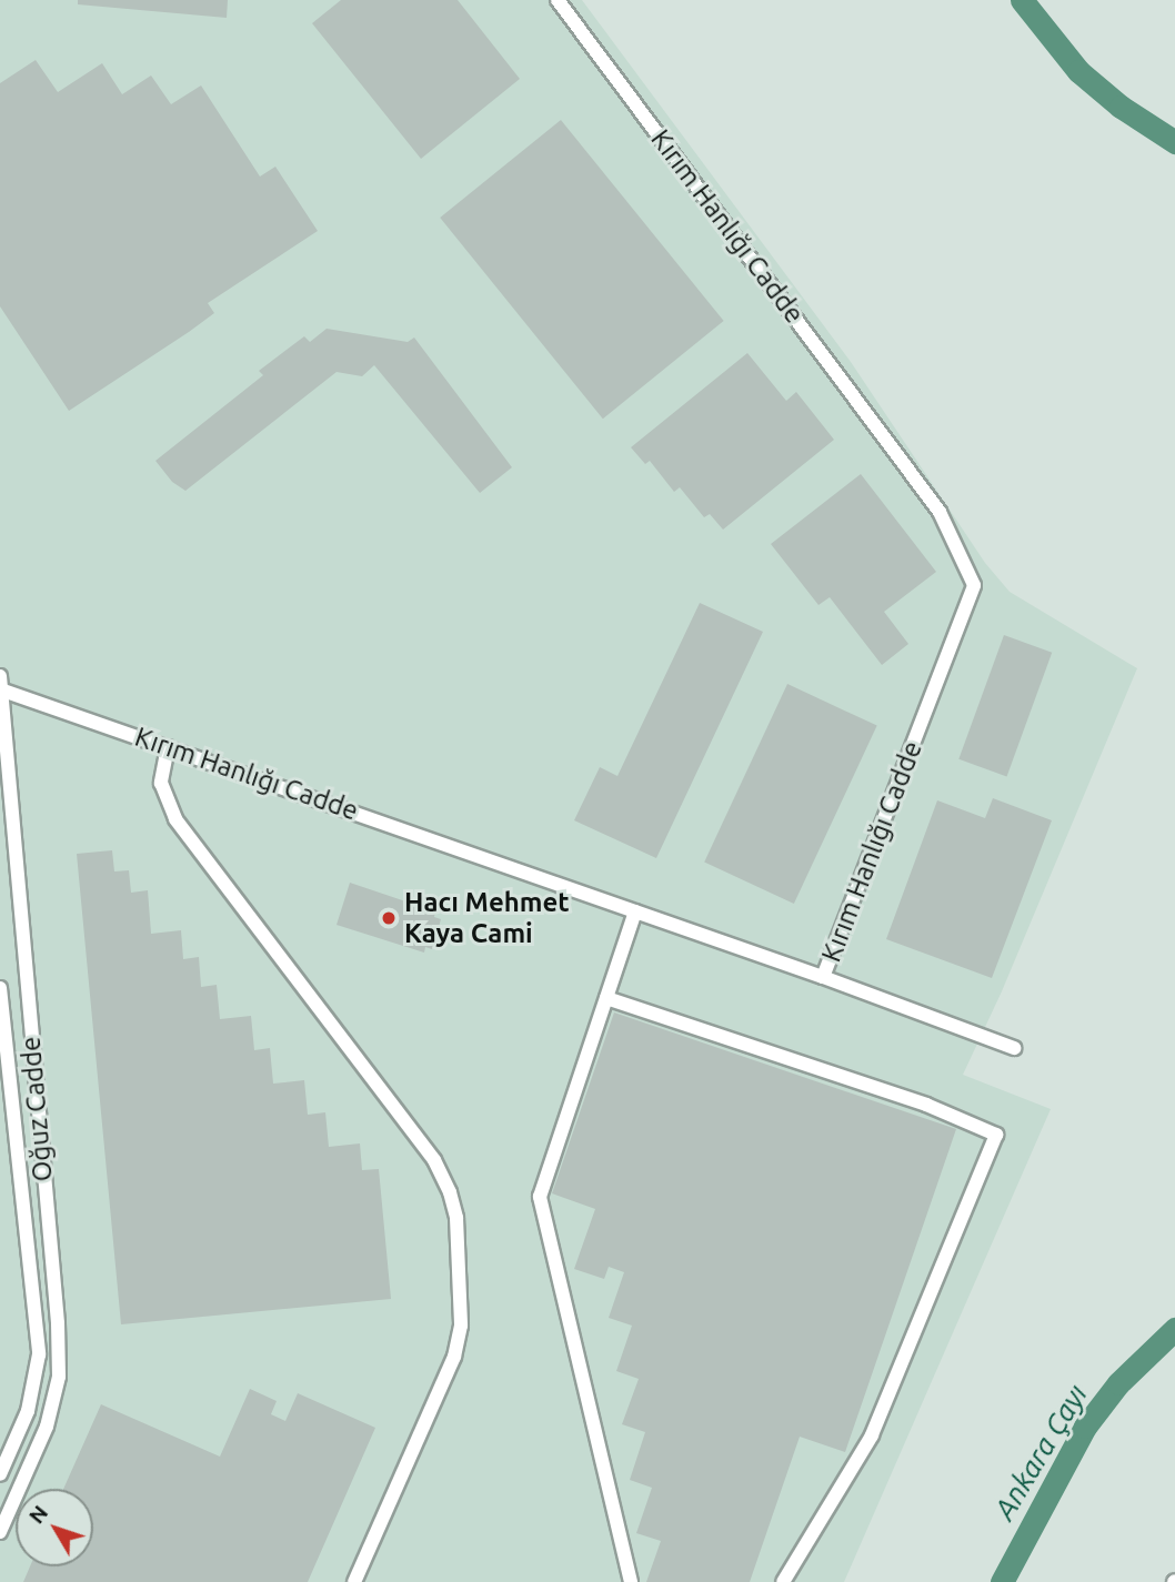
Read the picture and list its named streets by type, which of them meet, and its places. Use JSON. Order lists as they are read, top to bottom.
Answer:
{
  "streets": {
    "street": ["Kırım Hanlığı Cadde", "Oğuz Cadde"]
  },
  "crossings": [
    ["Kırım Hanlığı Cadde", "Oğuz Cadde"]
  ],
  "water": ["Ankara Çayı"],
  "places": ["Hacı Mehmet Kaya Cami"],
  "north": "top left"
}
